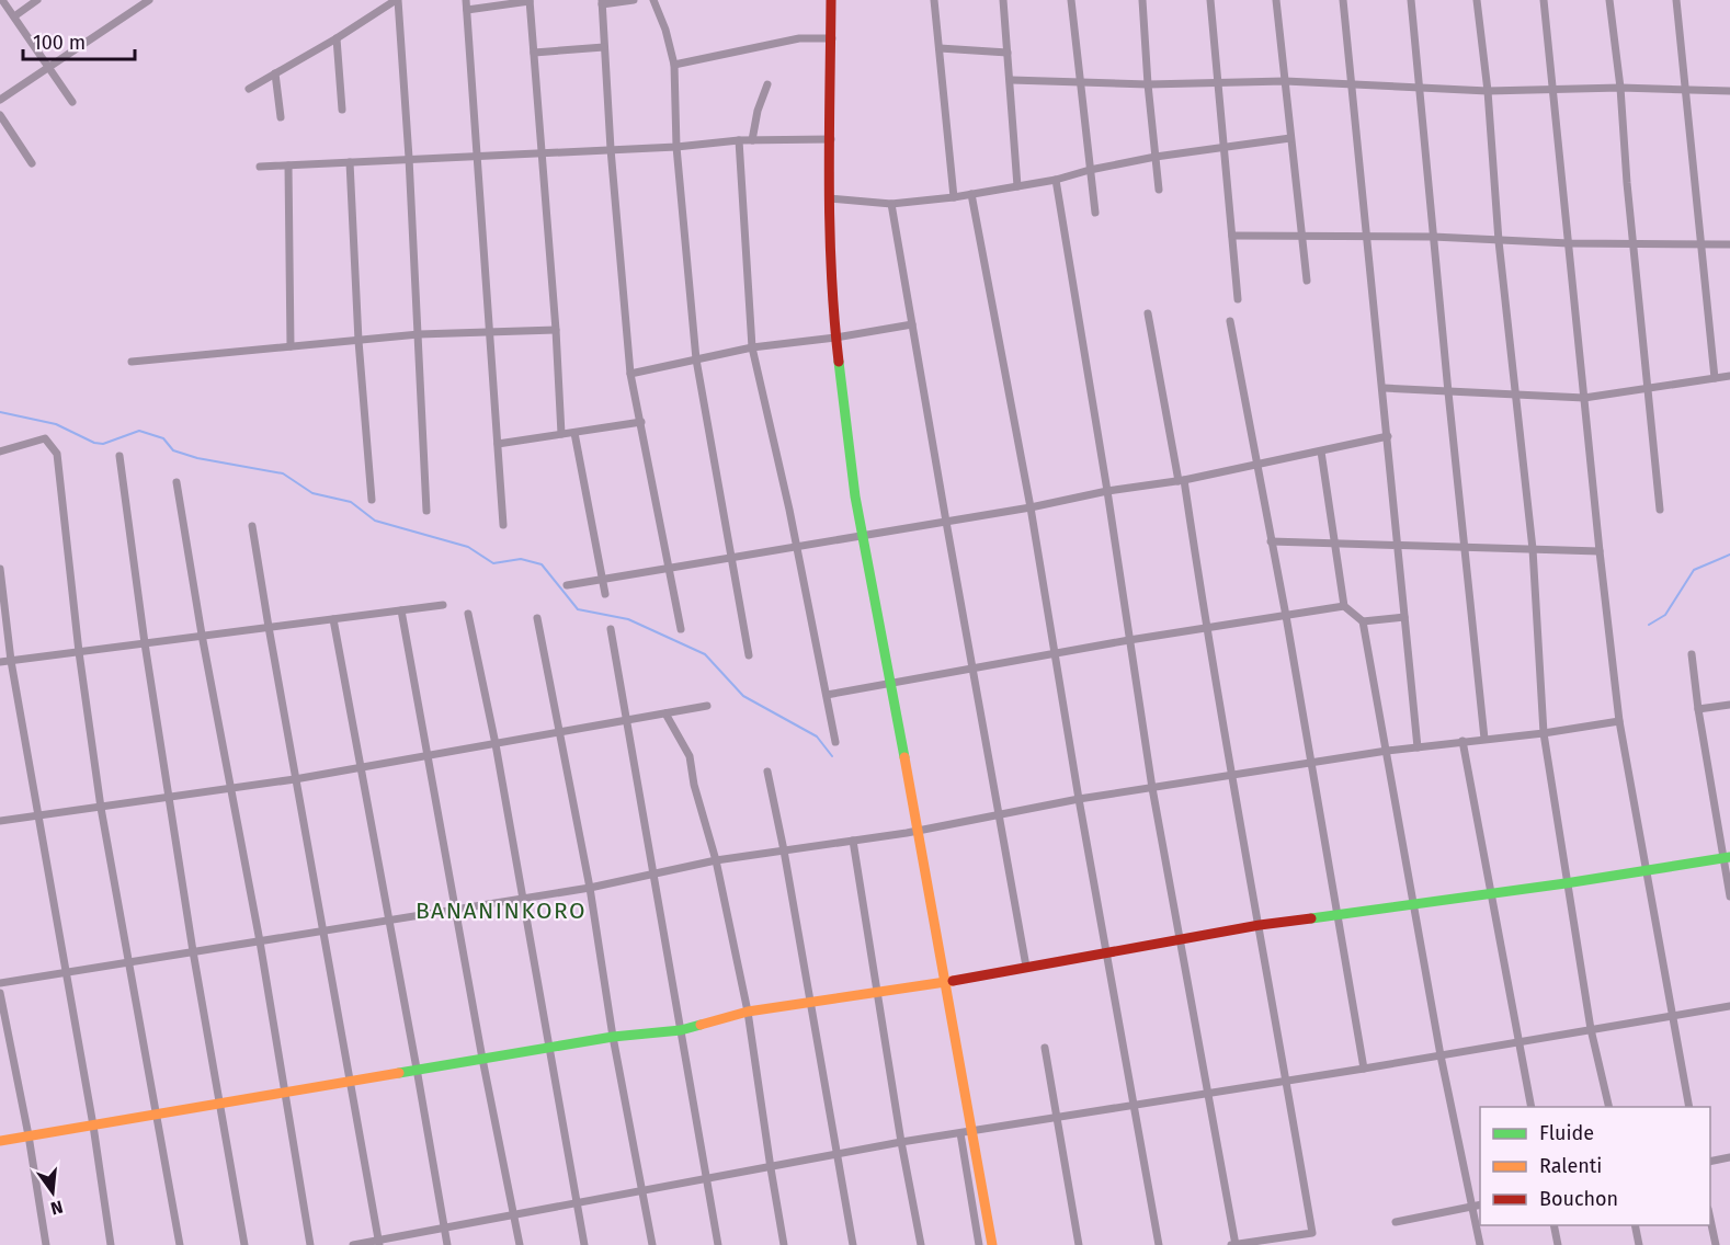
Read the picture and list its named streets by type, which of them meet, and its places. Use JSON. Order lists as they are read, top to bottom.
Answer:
{
  "districts": ["BANANINKORO"],
  "legend": ["Fluide", "Ralenti", "Bouchon"],
  "scale_bar": "100 m",
  "north": "bottom"
}
